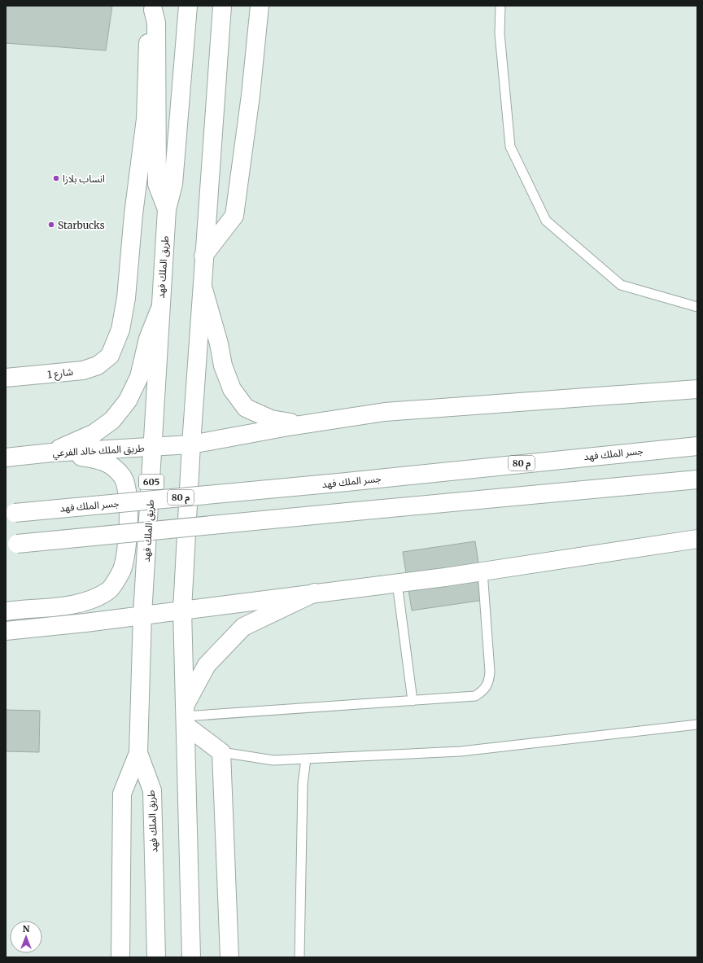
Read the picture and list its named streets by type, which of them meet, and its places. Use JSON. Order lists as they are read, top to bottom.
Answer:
{
  "streets": {
    "main road": [
      "طريق الملك فهد",
      "شارع 1",
      "طريق الملك خالد الفرعي",
      "جسر الملك فهد",
      "م 80",
      "605"
    ]
  },
  "crossings": [
    ["طريق الملك فهد", "طريق الملك خالد الفرعي"]
  ],
  "places": ["انساب بلازا", "Starbucks"],
  "north": "top"
}
